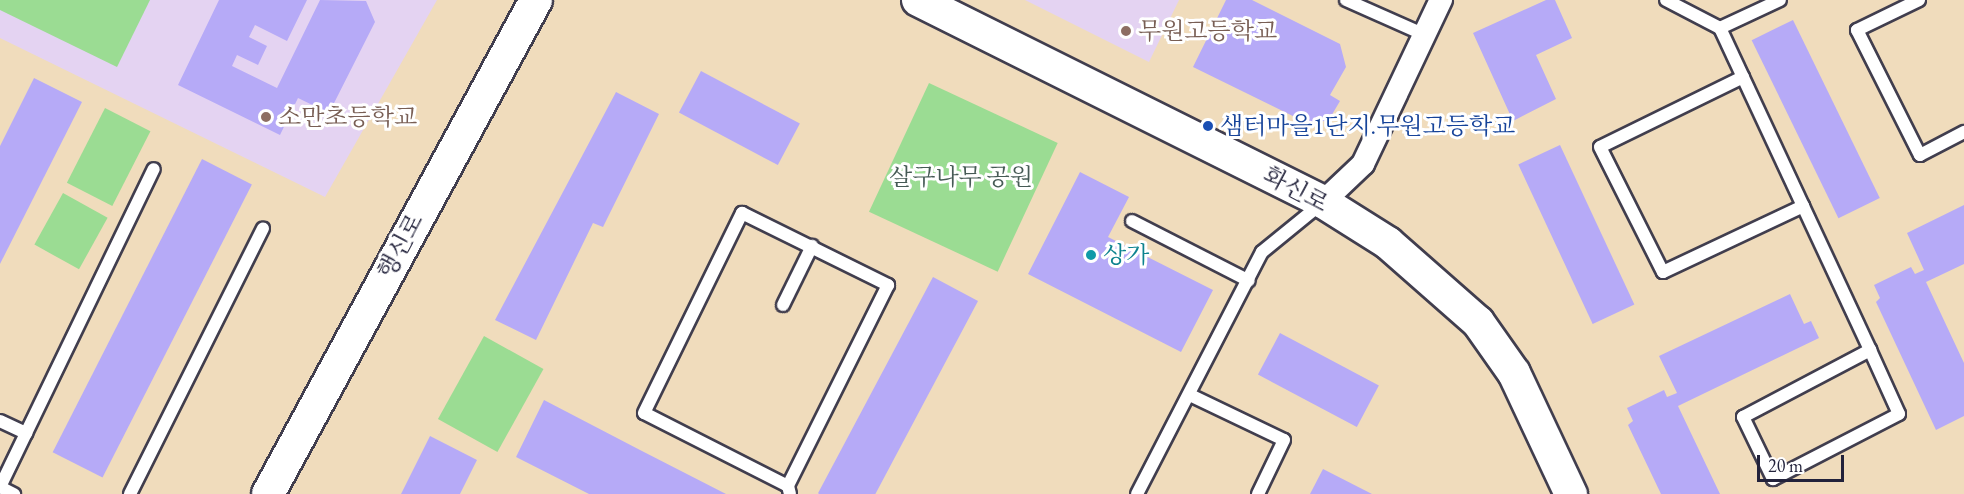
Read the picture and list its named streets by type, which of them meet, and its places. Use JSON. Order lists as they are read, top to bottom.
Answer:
{
  "streets": {
    "main road": ["화신로", "행신로"]
  },
  "parks": ["살구나무 공원"],
  "places": [
    "무원고등학교",
    "소만초등학교",
    "샘터마을1단지.무원고등학교",
    "상가"
  ],
  "scale_bar": "20 m"
}
